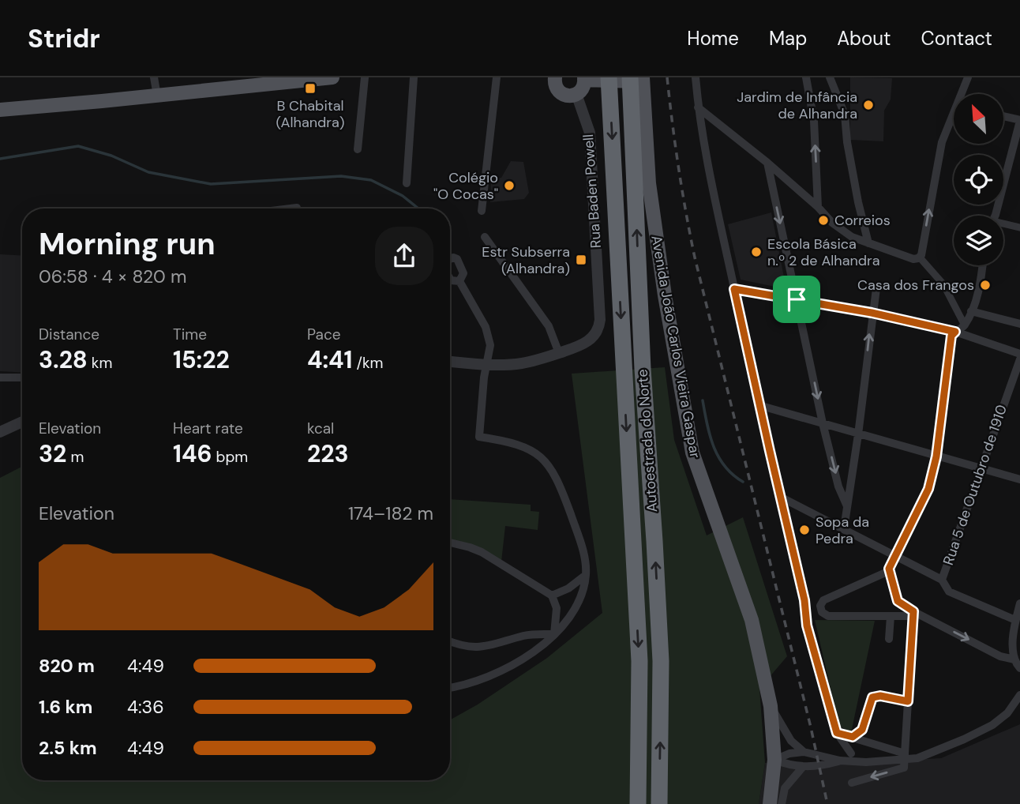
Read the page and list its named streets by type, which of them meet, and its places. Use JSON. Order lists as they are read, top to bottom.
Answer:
{
  "streets": {
    "highway": ["Autoestrada do Norte"],
    "main road": ["Avenida João Carlos Vieira Gaspar"],
    "street": ["Rua Baden Powell", "Rua 5 de Outubro de 1910"]
  },
  "crossings": [
    ["Avenida João Carlos Vieira Gaspar", "Autoestrada do Norte"]
  ],
  "places": {
    "transit": ["B Chabital (Alhandra)", "Estr Subserra (Alhandra)"],
    "other": [
      "Jardim de Infância de Alhandra",
      "Colégio \"O Cocas\"",
      "Correios",
      "Escola Básica n.º 2 de Alhandra",
      "Casa dos Frangos",
      "Sopa da Pedra"
    ]
  },
  "north": "top left",
  "page": {
    "header": "Stridr",
    "nav": [
      "Home",
      "Map",
      "About",
      "Contact"
    ],
    "heading": ["Morning run", "06:58 · 4 × 820 m"],
    "stats": [
      ["Distance", "3.28 km"],
      ["Time", "15:22"],
      ["Pace", "4:41 /km"],
      ["Elevation", "32 m"],
      ["Heart rate", "146 bpm"],
      ["kcal", "223"]
    ],
    "chart": ["Elevation", "174–182 m"],
    "list": [
      {
        "name": "820 m",
        "note": "4:49"
      },
      {
        "name": "1.6 km",
        "note": "4:36"
      },
      {
        "name": "2.5 km",
        "note": "4:49"
      }
    ]
  }
}
